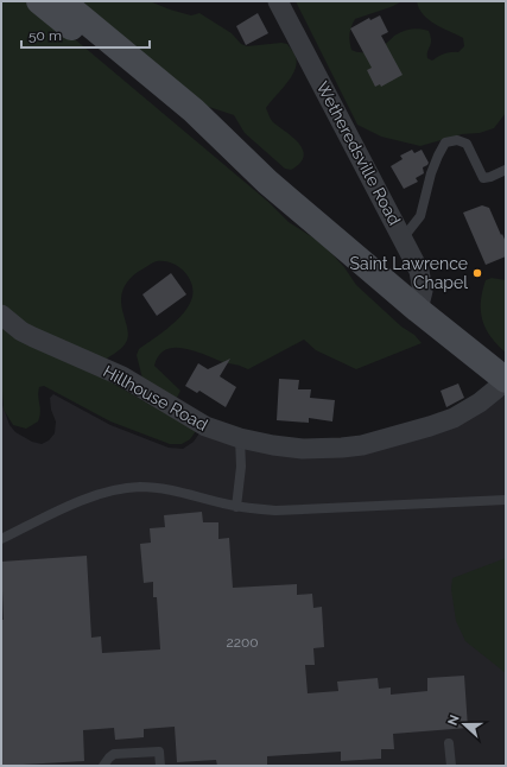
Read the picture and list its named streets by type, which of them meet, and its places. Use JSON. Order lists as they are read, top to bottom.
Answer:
{
  "streets": {
    "street": ["Wetheredsville Road", "Hillhouse Road"]
  },
  "places": ["Saint Lawrence Chapel"],
  "house_numbers": ["2200"],
  "scale_bar": "50 m",
  "north": "left"
}
